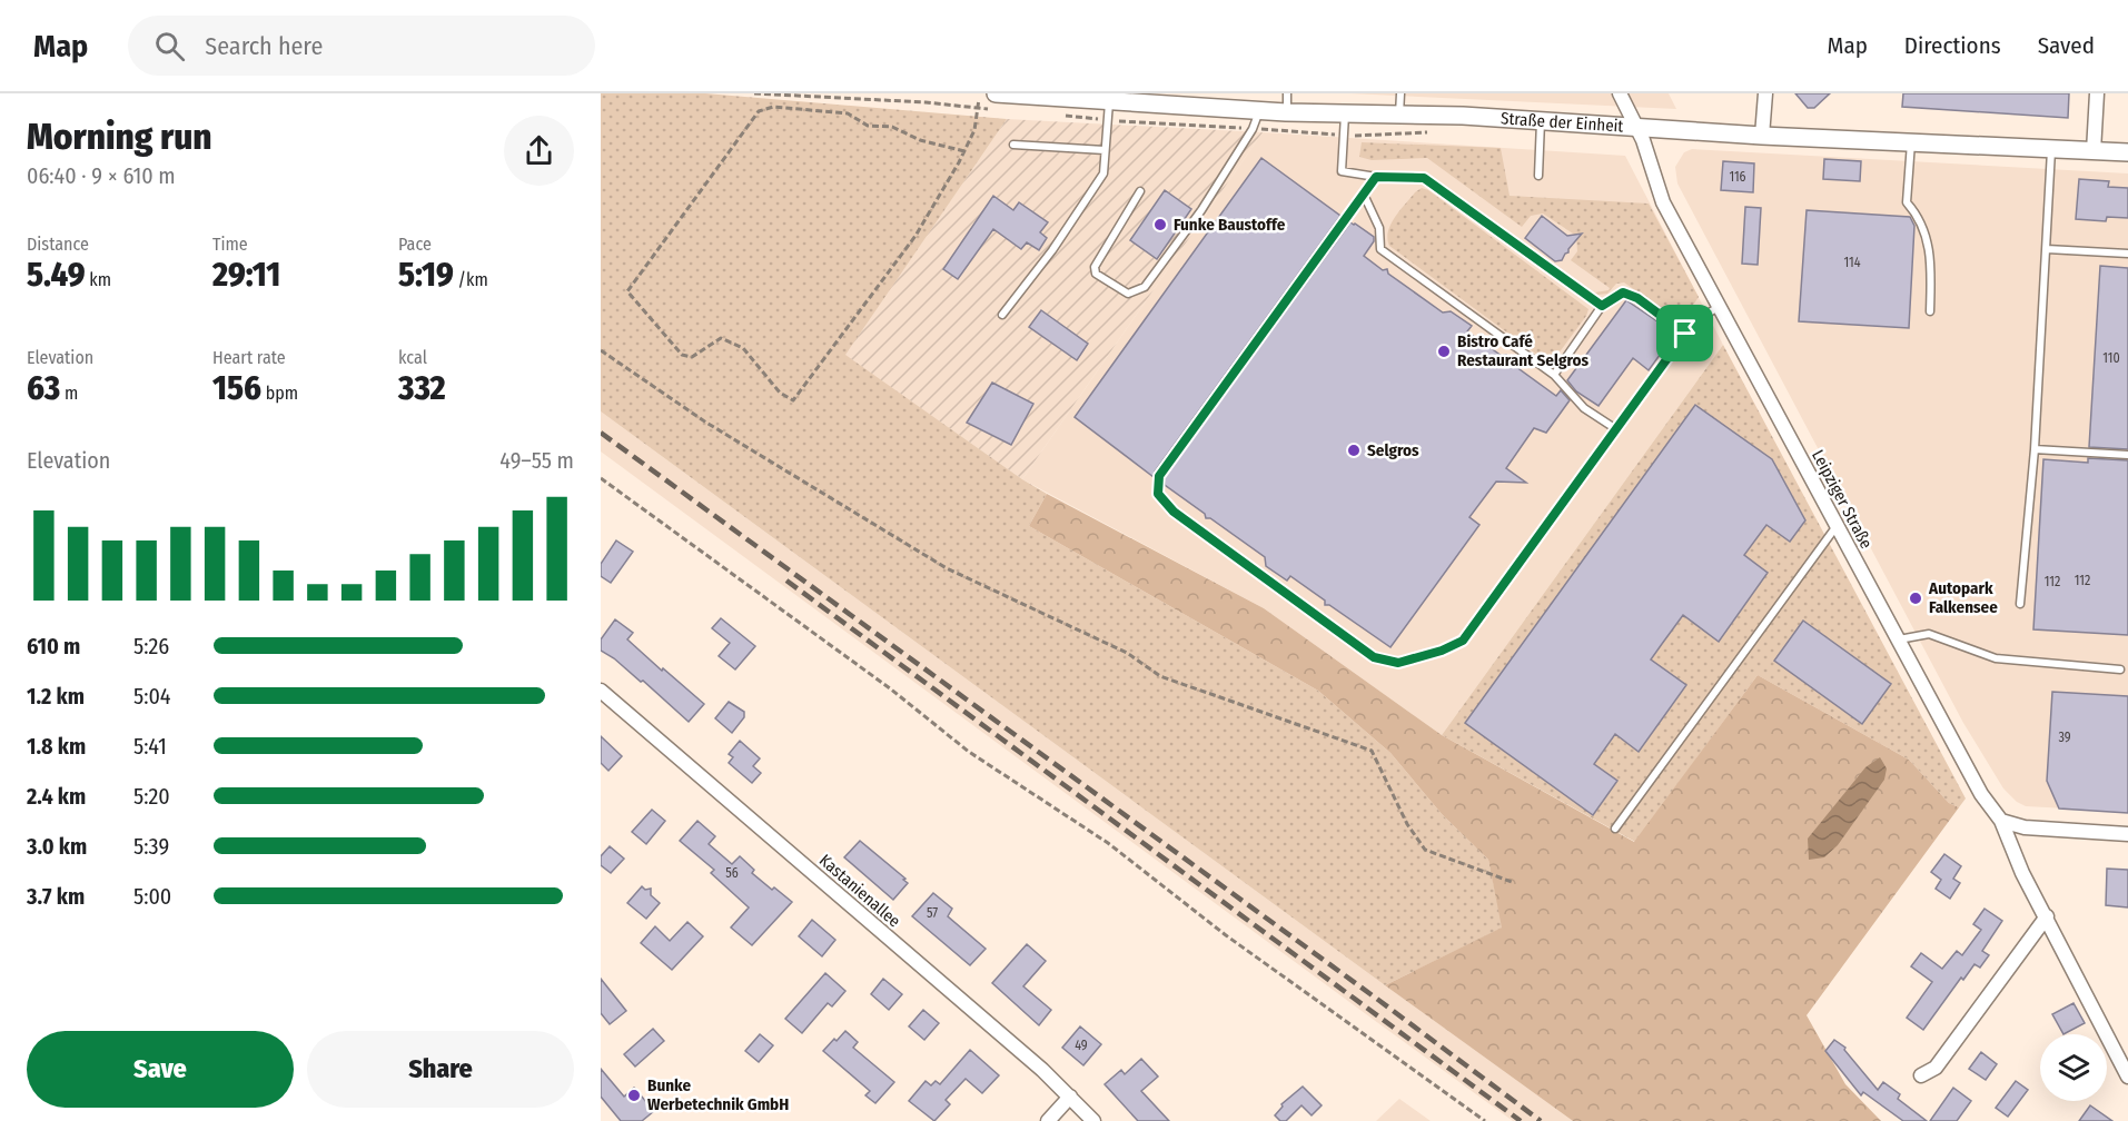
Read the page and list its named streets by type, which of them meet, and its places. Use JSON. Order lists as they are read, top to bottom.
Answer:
{
  "streets": {
    "street": ["Straße der Einheit", "Leipziger Straße", "Kastanienallee"]
  },
  "crossings": [
    ["Straße der Einheit", "Leipziger Straße"]
  ],
  "places": [
    "Funke Baustoffe",
    "Bistro Café Restaurant Selgros",
    "Selgros",
    "Autopark Falkensee",
    "Bunke Werbetechnik GmbH"
  ],
  "house_numbers": [
    "116",
    "114",
    "110",
    "112",
    "112",
    "39",
    "56",
    "57",
    "49"
  ],
  "page": {
    "header": "Map",
    "search": "Search here",
    "nav": ["Map", "Directions", "Saved"],
    "heading": ["Morning run", "06:40 · 9 × 610 m"],
    "stats": [
      ["Distance", "5.49 km"],
      ["Time", "29:11"],
      ["Pace", "5:19 /km"],
      ["Elevation", "63 m"],
      ["Heart rate", "156 bpm"],
      ["kcal", "332"]
    ],
    "chart": ["Elevation", "49–55 m"],
    "list": [
      {
        "name": "610 m",
        "note": "5:26"
      },
      {
        "name": "1.2 km",
        "note": "5:04"
      },
      {
        "name": "1.8 km",
        "note": "5:41"
      },
      {
        "name": "2.4 km",
        "note": "5:20"
      },
      {
        "name": "3.0 km",
        "note": "5:39"
      },
      {
        "name": "3.7 km",
        "note": "5:00"
      }
    ],
    "buttons": ["Save", "Share"]
  }
}
